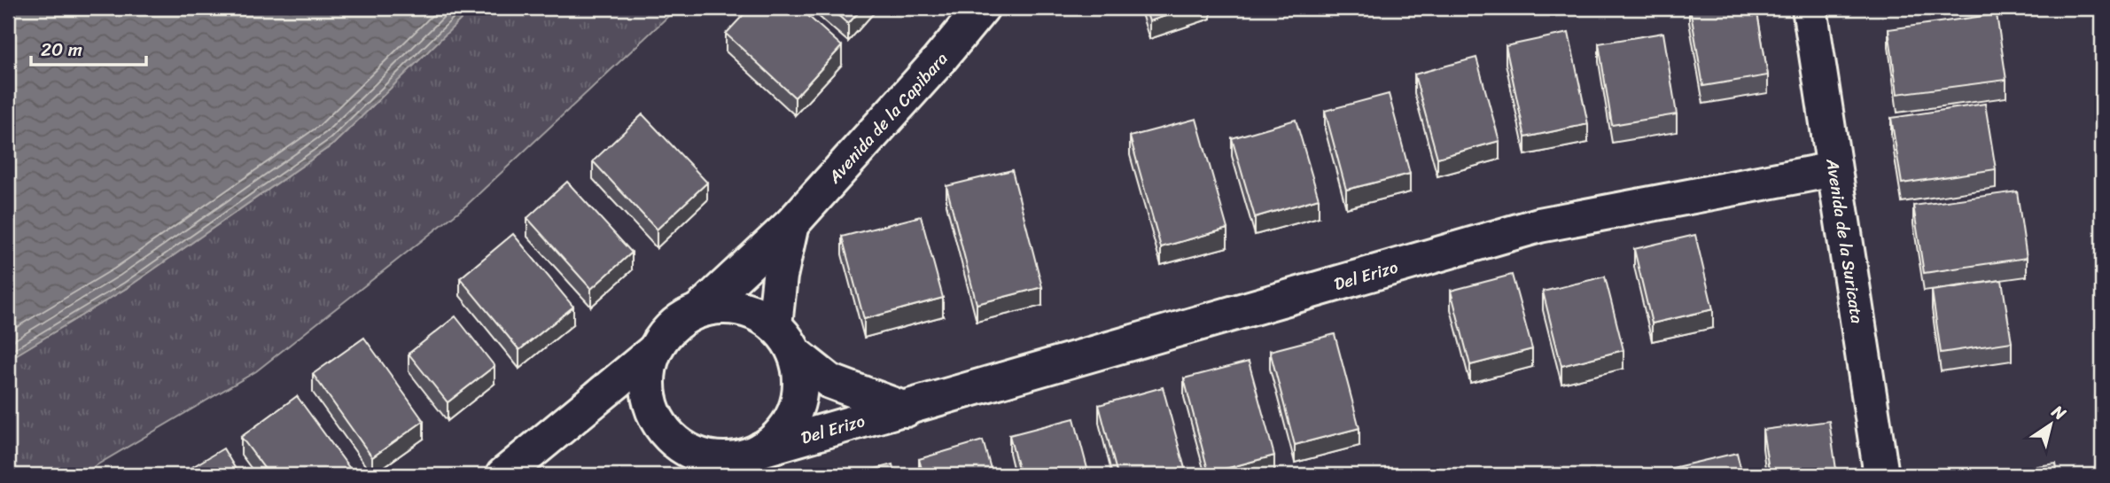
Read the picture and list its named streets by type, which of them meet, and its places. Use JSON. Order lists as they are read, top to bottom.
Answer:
{
  "streets": {
    "street": ["Avenida de la Capibara", "Avenida de la Suricata", "Del Erizo"]
  },
  "crossings": [
    ["Avenida de la Capibara", "Del Erizo"],
    ["Avenida de la Suricata", "Del Erizo"]
  ],
  "scale_bar": "20 m",
  "north": "top right"
}
